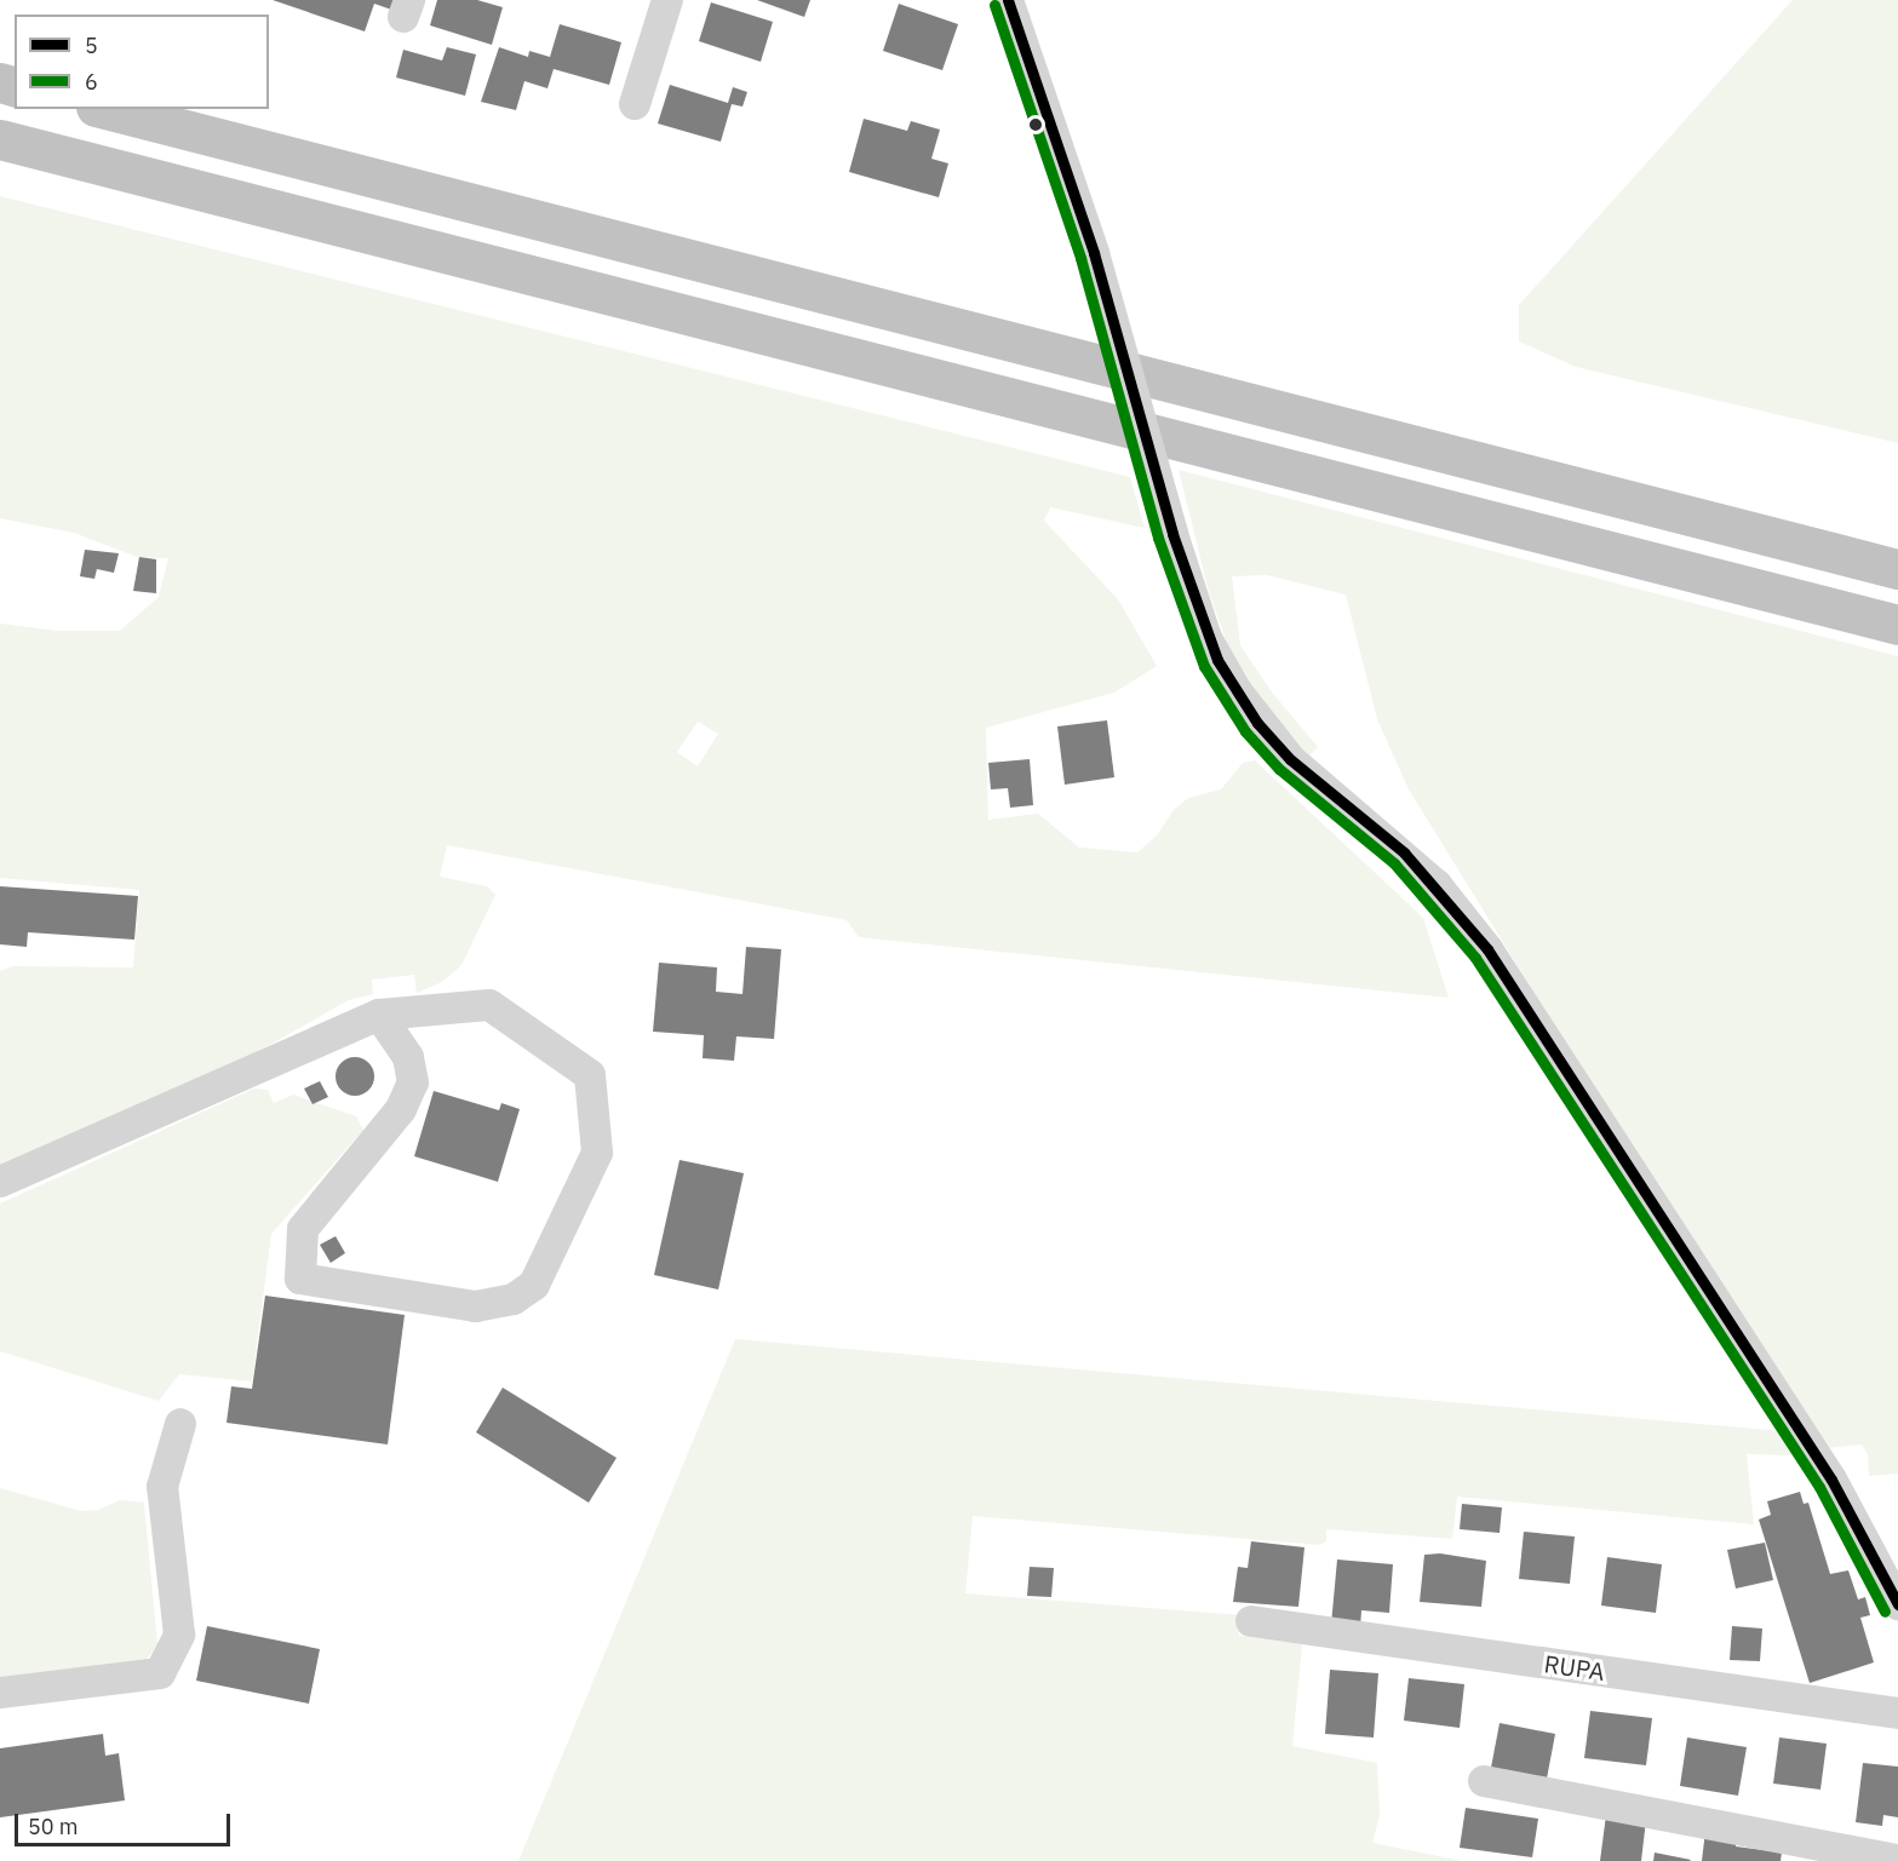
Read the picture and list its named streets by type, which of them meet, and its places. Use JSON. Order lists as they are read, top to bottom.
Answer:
{
  "streets": {
    "street": ["RUPA"]
  },
  "lines": ["transit line 5", "transit line 6"],
  "legend": ["5", "6"],
  "scale_bar": "50 m"
}
